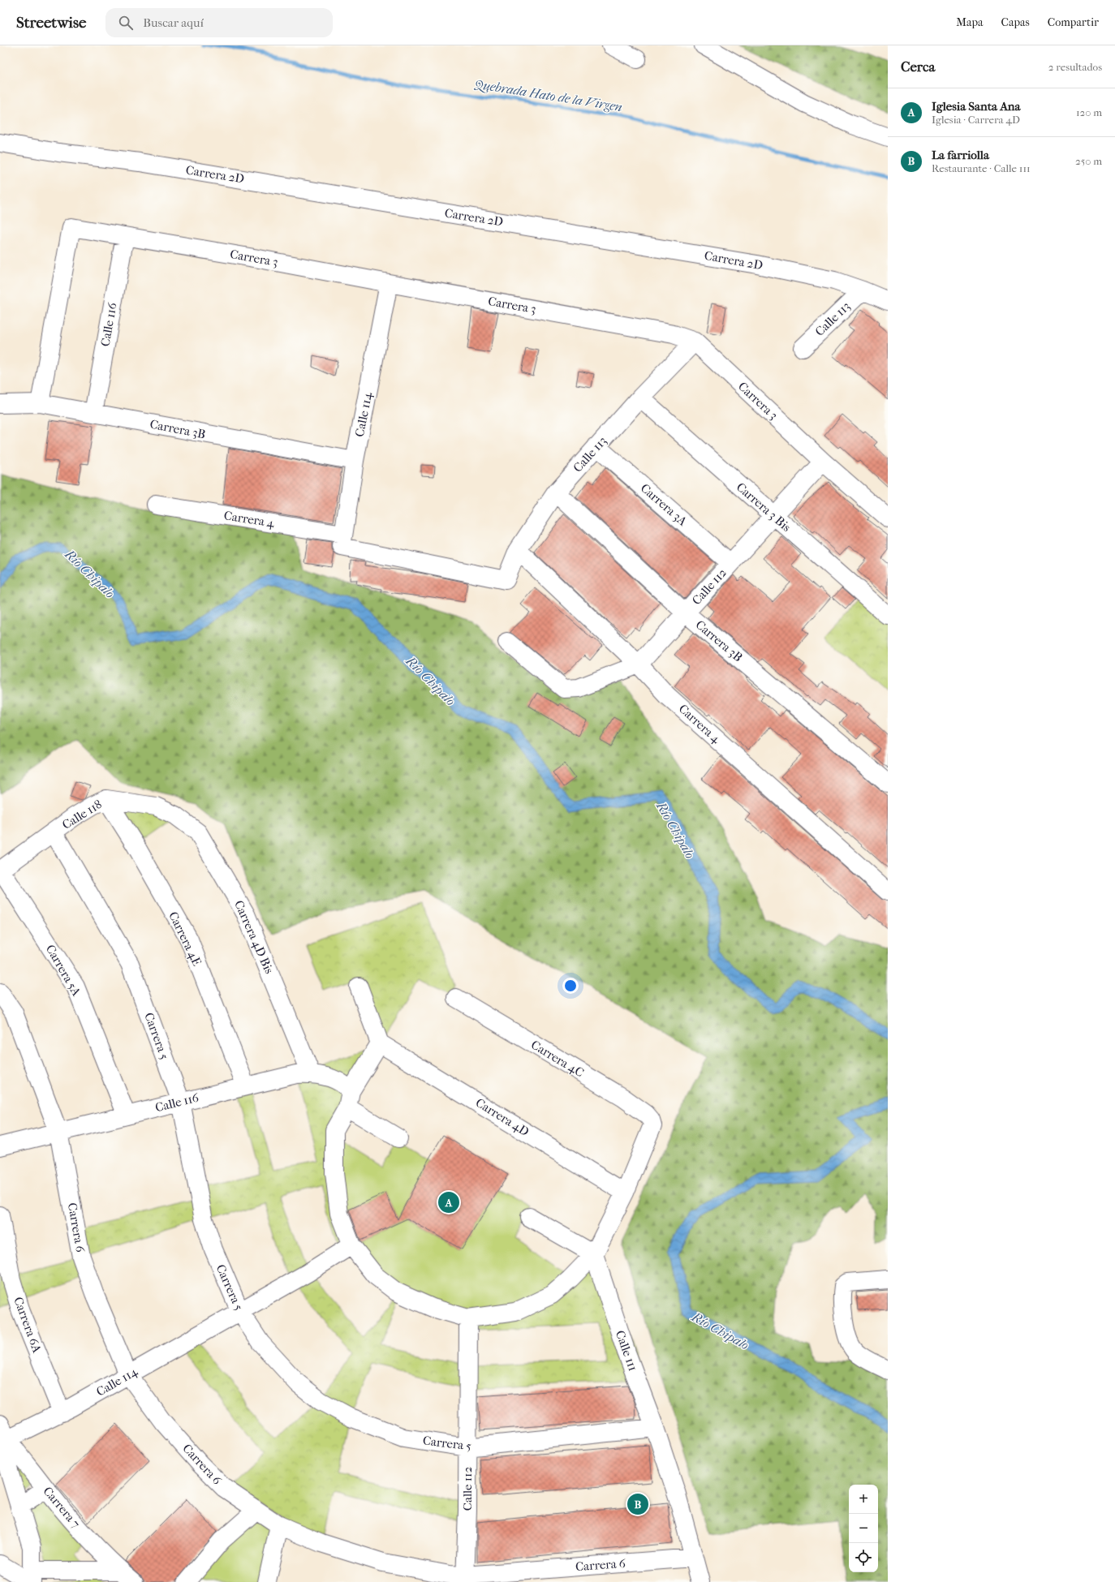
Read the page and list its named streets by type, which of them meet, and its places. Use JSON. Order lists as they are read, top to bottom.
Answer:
{
  "streets": {
    "street": [
      "Carrera 2D",
      "Carrera 3",
      "Calle 113",
      "Calle 116",
      "Calle 114",
      "Carrera 3B",
      "Carrera 3A",
      "Carrera 3 Bis",
      "Carrera 4",
      "Calle 112",
      "Calle 118",
      "Carrera 4D Bis",
      "Carrera 4E",
      "Carrera 5A",
      "Carrera 5",
      "Carrera 4C",
      "Carrera 4D",
      "Carrera 6",
      "Carrera 6A",
      "Calle 111",
      "Carrera 7"
    ]
  },
  "crossings": [
    ["Carrera 2D", "Calle 113"],
    ["Carrera 3", "Calle 113"],
    ["Carrera 3", "Calle 116"],
    ["Carrera 3", "Calle 114"],
    ["Carrera 3", "Carrera 3B"],
    ["Carrera 3", "Calle 112"],
    ["Calle 113", "Carrera 3B"],
    ["Calle 113", "Carrera 3A"],
    ["Calle 113", "Carrera 3 Bis"],
    ["Calle 113", "Carrera 4"],
    ["Calle 116", "Carrera 3B"],
    ["Calle 116", "Carrera 4D Bis"],
    ["Calle 116", "Carrera 4E"],
    ["Calle 116", "Carrera 5A"],
    ["Calle 116", "Carrera 5"],
    ["Calle 116", "Carrera 6"],
    ["Calle 114", "Carrera 3B"],
    ["Calle 114", "Carrera 4"],
    ["Calle 114", "Carrera 5"],
    ["Calle 114", "Carrera 6"],
    ["Calle 114", "Carrera 6A"],
    ["Calle 114", "Carrera 7"],
    ["Carrera 3B", "Calle 112"],
    ["Carrera 3A", "Calle 112"],
    ["Carrera 3 Bis", "Calle 112"],
    ["Carrera 4", "Calle 112"],
    ["Calle 112", "Carrera 5"],
    ["Calle 112", "Carrera 6"],
    ["Calle 118", "Carrera 4D Bis"],
    ["Calle 118", "Carrera 4E"],
    ["Calle 118", "Carrera 5A"],
    ["Calle 118", "Carrera 5"],
    ["Carrera 5", "Calle 111"],
    ["Carrera 4C", "Carrera 4D"],
    ["Carrera 6", "Calle 111"]
  ],
  "water": ["Quebrada Hato de la Virgen", "Río Chipalo"],
  "page": {
    "header": "Streetwise",
    "search": "Buscar aquí",
    "nav": ["Mapa", "Capas", "Compartir"],
    "heading": ["Cerca", "2 resultados"],
    "list": [
      {
        "mark": "A",
        "name": "Iglesia Santa Ana",
        "note": "Iglesia · Carrera 4D",
        "value": "120 m"
      },
      {
        "mark": "B",
        "name": "La farriolla",
        "note": "Restaurante · Calle 111",
        "value": "250 m"
      }
    ],
    "pins": ["A", "B"],
    "map_buttons": ["+", "−"]
  }
}
